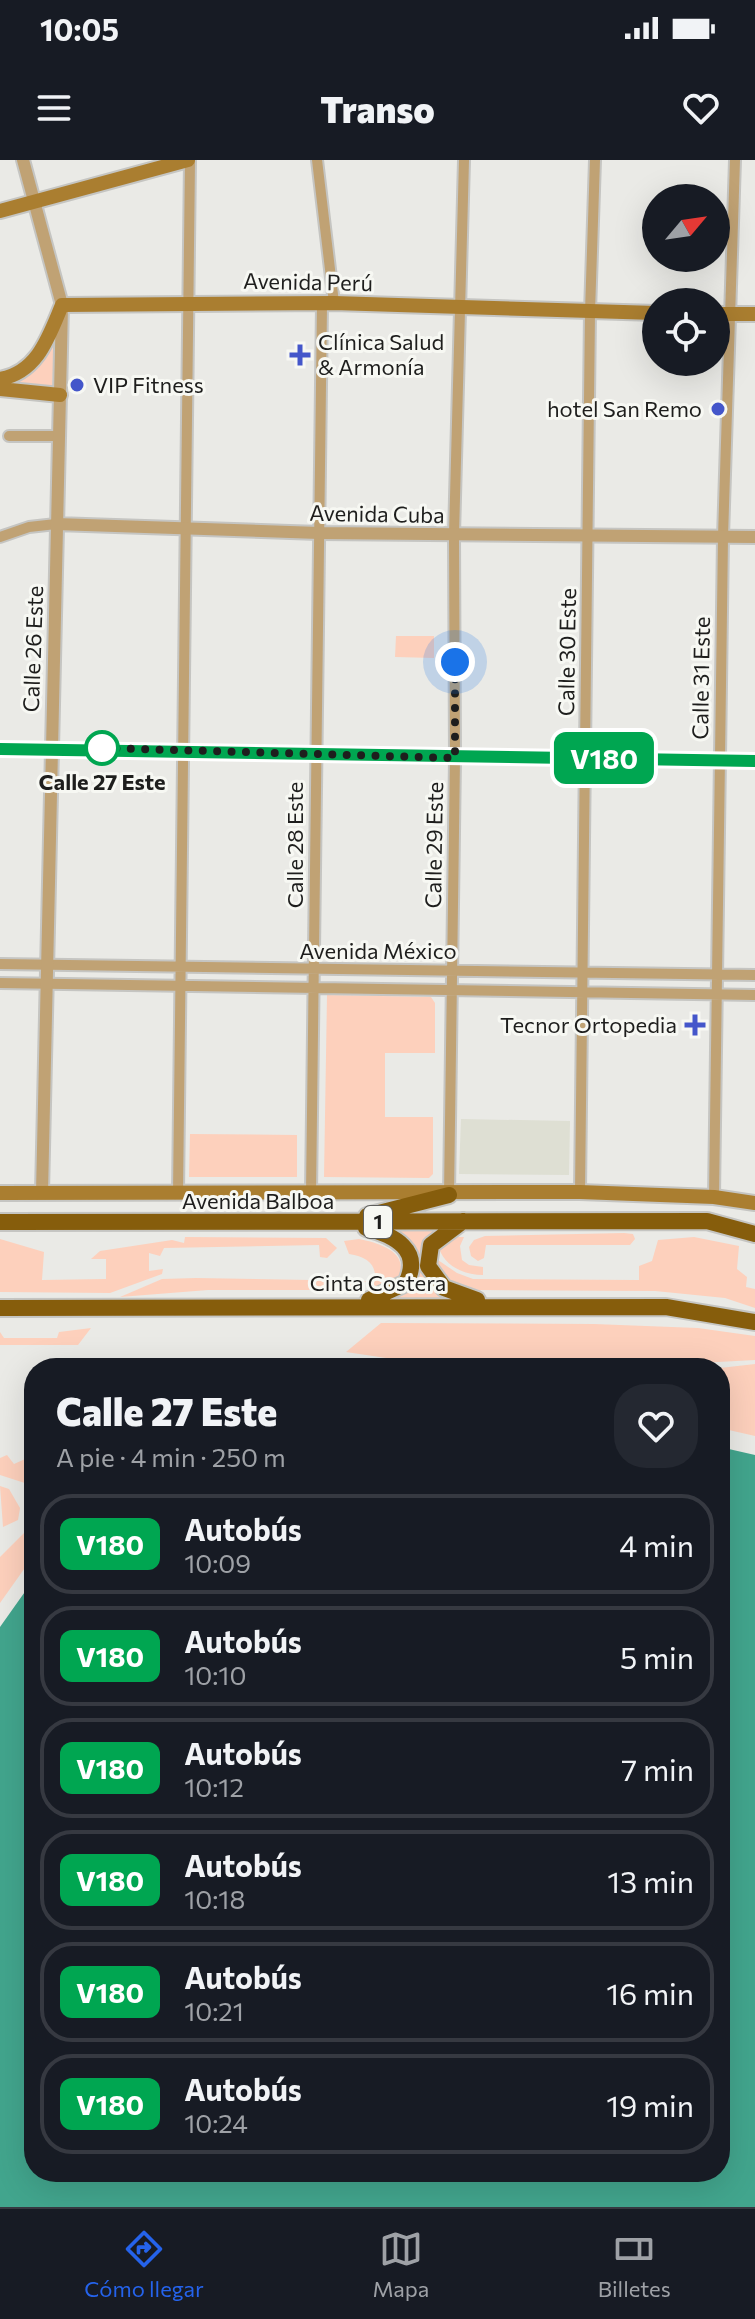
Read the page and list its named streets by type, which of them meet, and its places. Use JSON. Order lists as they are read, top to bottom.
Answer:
{
  "streets": {
    "highway": ["Avenida Balboa", "1", "Cinta Costera"],
    "main road": ["Avenida Perú"],
    "street": [
      "Avenida Cuba",
      "Calle 26 Este",
      "Calle 30 Este",
      "Calle 31 Este",
      "Calle 28 Este",
      "Calle 29 Este",
      "Avenida México"
    ]
  },
  "crossings": [
    ["Avenida Perú", "Calle 26 Este"],
    ["Avenida Perú", "Calle 30 Este"],
    ["Avenida Perú", "Calle 28 Este"],
    ["Avenida Perú", "Calle 29 Este"],
    ["Avenida Cuba", "Calle 26 Este"],
    ["Avenida Cuba", "Calle 30 Este"],
    ["Avenida Cuba", "Calle 31 Este"],
    ["Avenida Cuba", "Calle 28 Este"],
    ["Avenida Cuba", "Calle 29 Este"],
    ["Calle 26 Este", "Avenida México"],
    ["Calle 26 Este", "Avenida Balboa"],
    ["Calle 30 Este", "Avenida México"],
    ["Calle 30 Este", "Avenida Balboa"],
    ["Calle 31 Este", "Avenida México"],
    ["Calle 31 Este", "Avenida Balboa"],
    ["Calle 28 Este", "Avenida México"],
    ["Calle 28 Este", "Avenida Balboa"],
    ["Calle 29 Este", "Avenida México"],
    ["Calle 29 Este", "Avenida Balboa"]
  ],
  "places": {
    "health": ["Clínica Salud & Armonía", "Tecnor Ortopedia"],
    "other": ["VIP Fitness", "hotel San Remo", "Calle 27 Este"]
  },
  "lines": ["bus line V180"],
  "north": "top right",
  "page": {
    "status": "10:05",
    "header": "Transo",
    "on_map": "V180",
    "heading": ["Calle 27 Este", "A pie · 4 min · 250 m"],
    "list": [
      {
        "mark": "V180",
        "name": "Autobús",
        "note": "10:09",
        "value": "4 min"
      },
      {
        "mark": "V180",
        "name": "Autobús",
        "note": "10:10",
        "value": "5 min"
      },
      {
        "mark": "V180",
        "name": "Autobús",
        "note": "10:12",
        "value": "7 min"
      },
      {
        "mark": "V180",
        "name": "Autobús",
        "note": "10:18",
        "value": "13 min"
      },
      {
        "mark": "V180",
        "name": "Autobús",
        "note": "10:21",
        "value": "16 min"
      },
      {
        "mark": "V180",
        "name": "Autobús",
        "note": "10:24",
        "value": "19 min"
      }
    ],
    "tabs": ["Cómo llegar", "Mapa", "Billetes"]
  }
}
